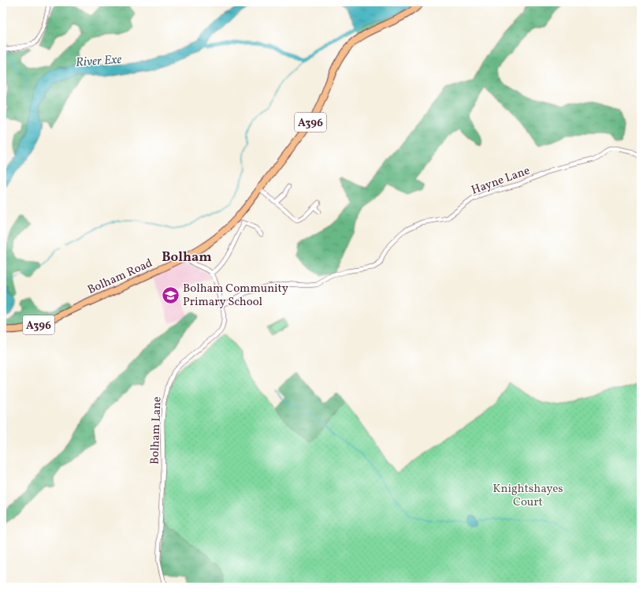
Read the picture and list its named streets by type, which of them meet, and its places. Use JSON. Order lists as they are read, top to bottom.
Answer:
{
  "streets": {
    "main road": ["A396", "Bolham Road"],
    "street": ["Hayne Lane", "Bolham Lane"]
  },
  "crossings": [
    ["A396", "Bolham Road"],
    ["Hayne Lane", "Bolham Lane"]
  ],
  "districts": ["Bolham"],
  "water": ["River Exe"],
  "parks": ["Knightshayes Court"],
  "places": {
    "school or university": ["Bolham Community Primary School"]
  }
}
